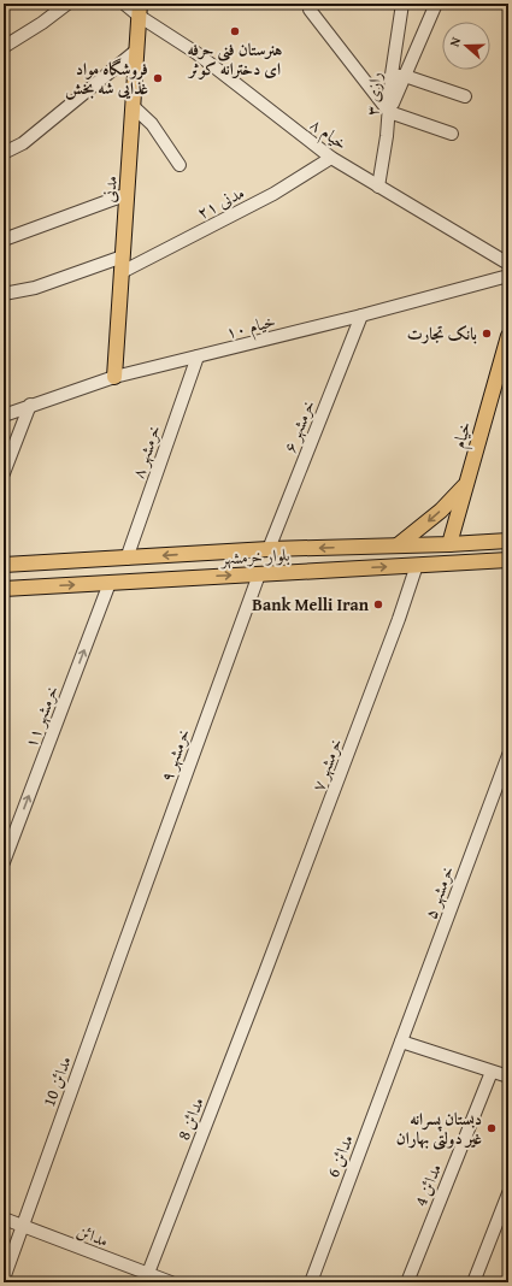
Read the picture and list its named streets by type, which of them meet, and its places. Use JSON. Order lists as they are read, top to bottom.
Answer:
{
  "streets": {
    "main road": ["مدنی", "خیام", "بلوار خرمشهر"],
    "street": [
      "رازی ۳",
      "خیام ۸",
      "مدنی ۲۱",
      "خیام ۱۰",
      "خرمشهر ۶",
      "خرمشهر ۸",
      "خرمشهر ۱۱",
      "خرمشهر ۹",
      "خرمشهر ۷",
      "خرمشهر ۵",
      "مدائن 10",
      "مدائن 8",
      "مدائن 6",
      "مدائن 4",
      "مدائن"
    ]
  },
  "crossings": [
    ["رازی ۳", "خیام ۸"],
    ["خیام ۸", "مدنی"],
    ["خیام ۸", "مدنی ۲۱"],
    ["مدنی", "مدنی ۲۱"],
    ["مدنی", "خیام ۱۰"],
    ["خیام ۱۰", "خرمشهر ۶"],
    ["خیام ۱۰", "خرمشهر ۸"],
    ["خرمشهر ۶", "بلوار خرمشهر"],
    ["خیام", "بلوار خرمشهر"],
    ["خرمشهر ۸", "بلوار خرمشهر"],
    ["بلوار خرمشهر", "خرمشهر ۱۱"],
    ["بلوار خرمشهر", "خرمشهر ۹"],
    ["بلوار خرمشهر", "خرمشهر ۷"],
    ["خرمشهر ۹", "مدائن 10"],
    ["خرمشهر ۷", "مدائن 8"],
    ["خرمشهر ۵", "مدائن 6"],
    ["مدائن 10", "مدائن"],
    ["مدائن 8", "مدائن"]
  ],
  "one_way": ["خرمشهر ۱۱"],
  "places": [
    "هنرستان فنی حرفه ای دخترانه کوثر",
    "فروشگاه مواد غذایی شه بخش",
    "بانک تجارت",
    "Bank Melli Iran",
    "دبستان پسرانه غیر دولتی بهاران"
  ],
  "north": "left"
}
